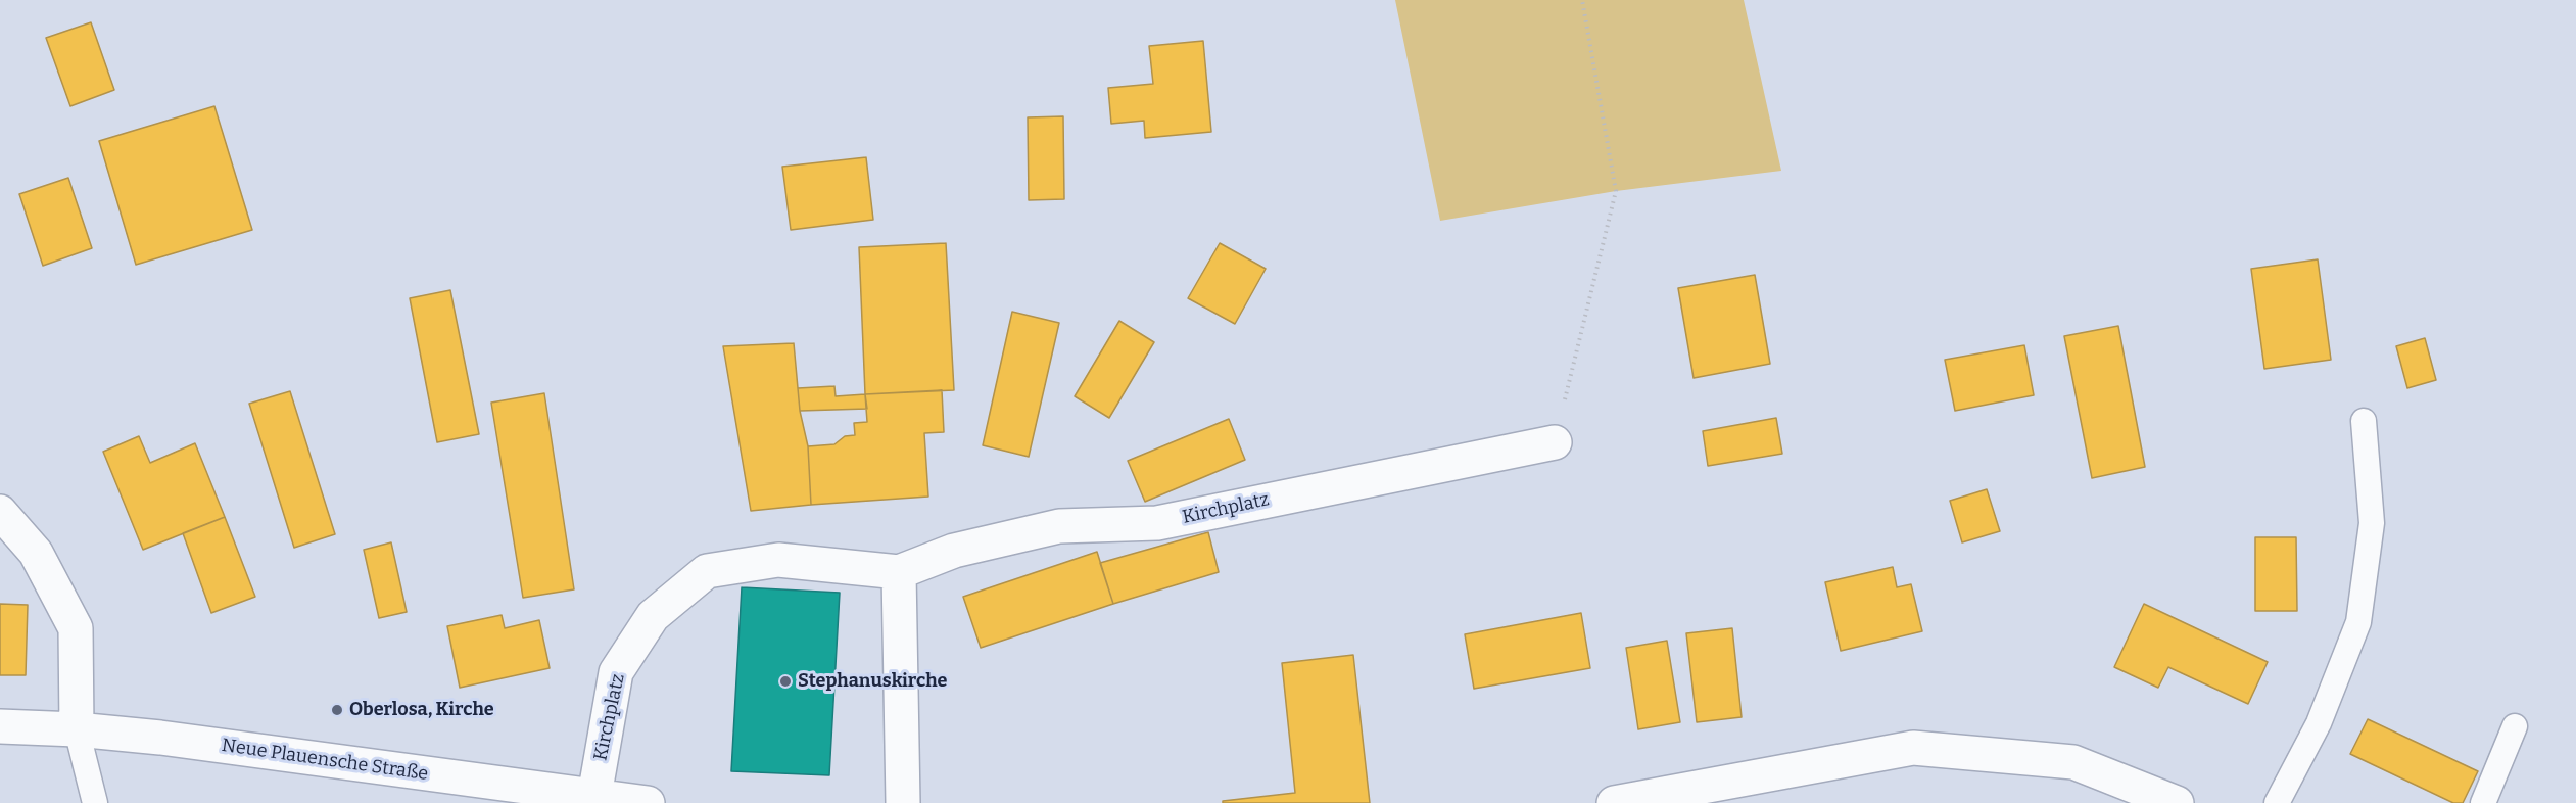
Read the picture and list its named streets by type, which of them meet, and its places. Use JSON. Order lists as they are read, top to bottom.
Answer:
{
  "streets": {
    "street": ["Kirchplatz", "Neue Plauensche Straße"]
  },
  "crossings": [
    ["Kirchplatz", "Neue Plauensche Straße"]
  ],
  "places": ["Stephanuskirche", "Oberlosa, Kirche"]
}
